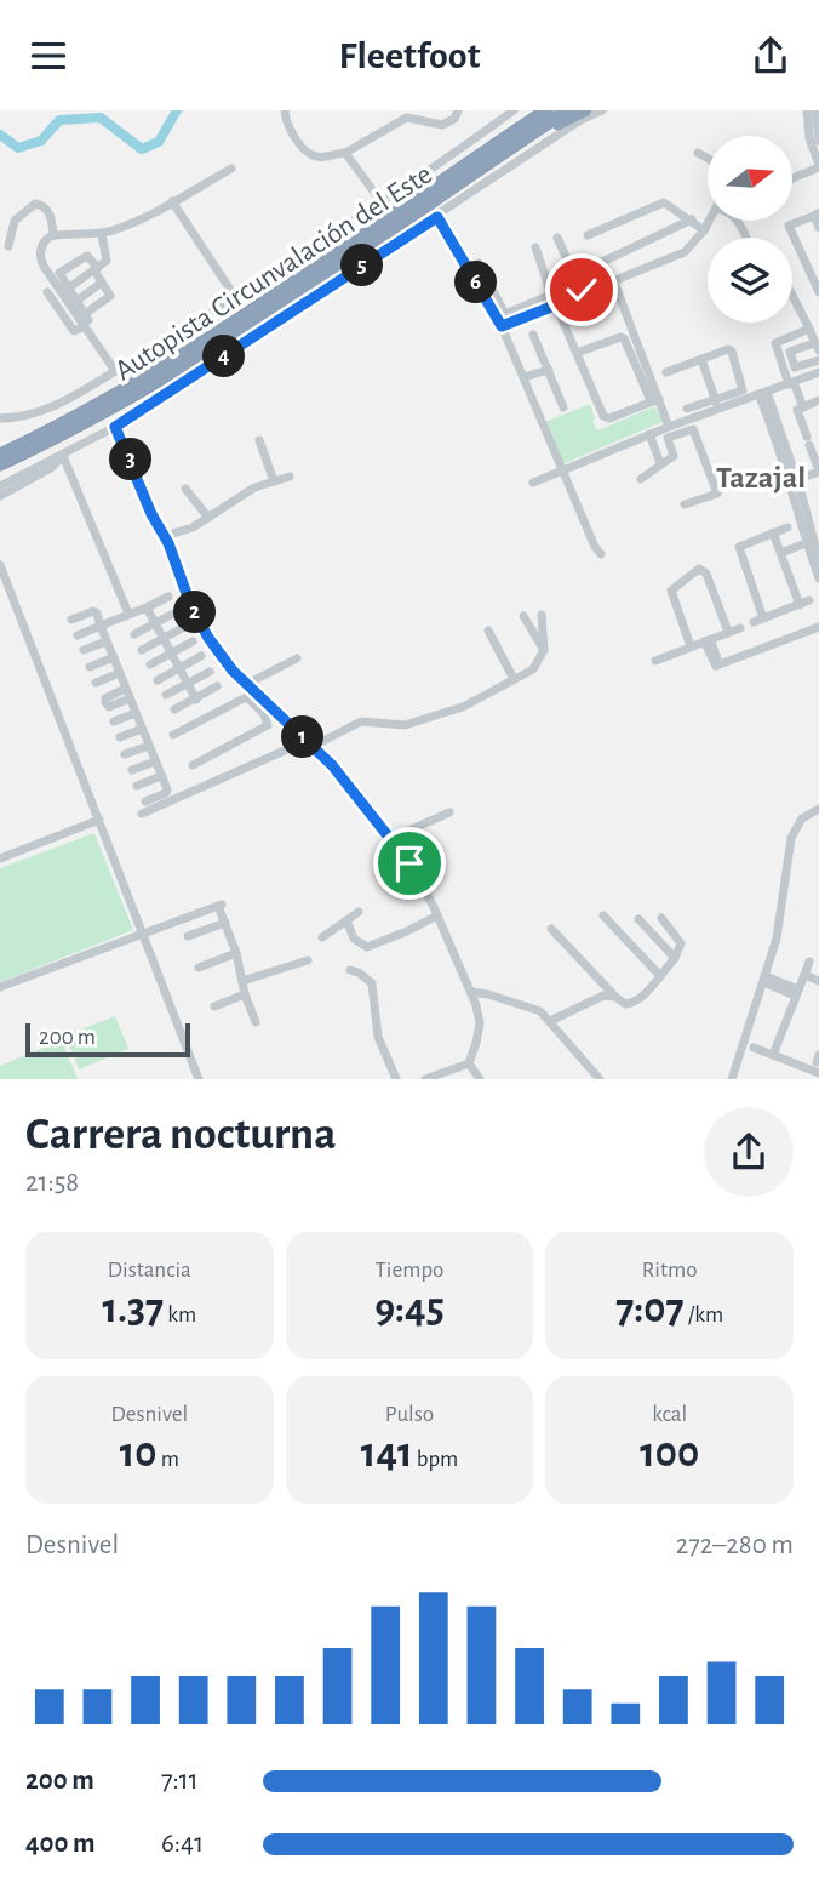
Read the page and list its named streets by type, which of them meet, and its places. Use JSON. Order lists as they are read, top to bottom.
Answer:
{
  "streets": {
    "highway": ["Autopista Circunvalación del Este"]
  },
  "districts": ["Tazajal"],
  "scale_bar": "200 m",
  "north": "right",
  "page": {
    "header": "Fleetfoot",
    "pins": [
      "5",
      "6",
      "4",
      "3",
      "2",
      "1"
    ],
    "scale": "200 m",
    "heading": ["Carrera nocturna", "21:58"],
    "stats": [
      ["Distancia", "1.37 km"],
      ["Tiempo", "9:45"],
      ["Ritmo", "7:07 /km"],
      ["Desnivel", "10 m"],
      ["Pulso", "141 bpm"],
      ["kcal", "100"]
    ],
    "chart": ["Desnivel", "272–280 m"],
    "list": [
      {
        "name": "200 m",
        "note": "7:11"
      },
      {
        "name": "400 m",
        "note": "6:41"
      }
    ]
  }
}
